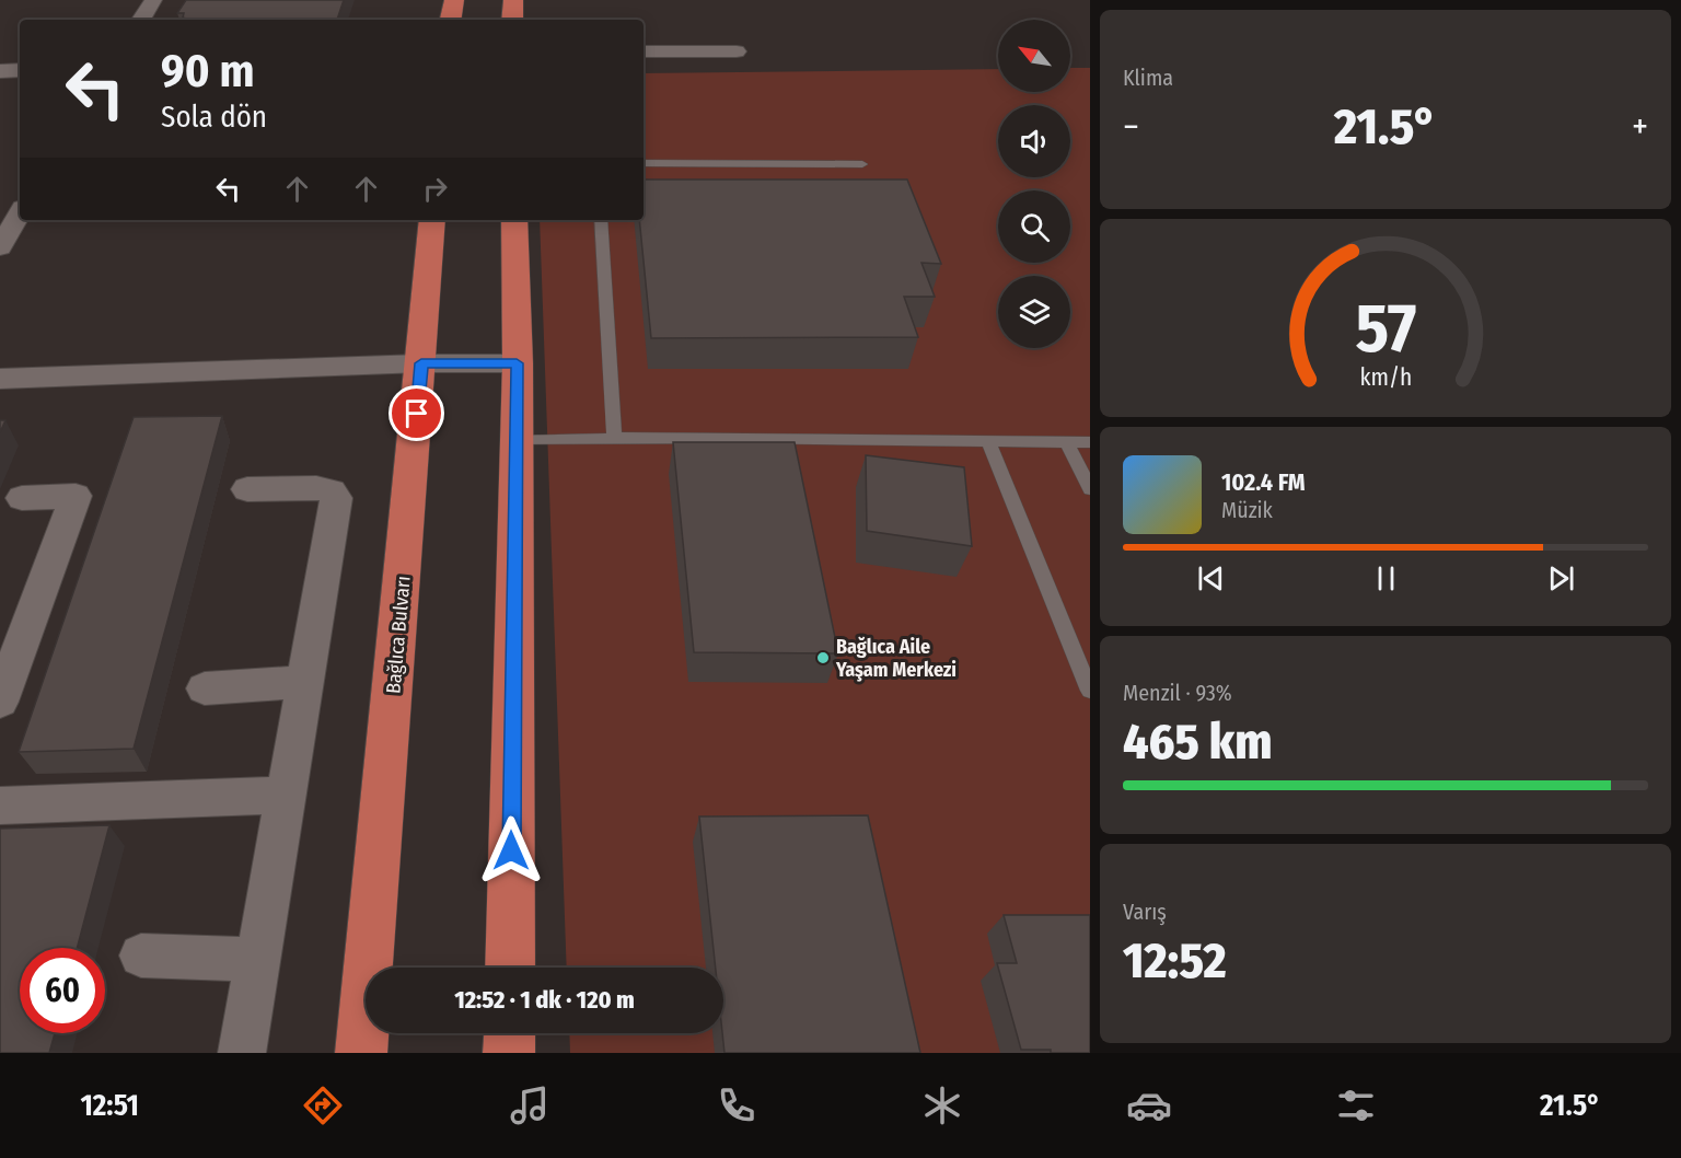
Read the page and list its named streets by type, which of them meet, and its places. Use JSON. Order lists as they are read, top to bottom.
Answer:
{
  "streets": {
    "main road": ["Bağlıca Bulvarı"]
  },
  "places": ["Bağlıca Aile Yaşam Merkezi"],
  "north": "top left",
  "page": {
    "tile": [
      "Klima",
      ["Menzil · 93%", "465 km"],
      ["Varış", "12:52"]
    ],
    "turn": ["90 m", "Sola dön"],
    "heat": ["−", "21.5°", "+"],
    "song": ["102.4 FM", "Müzik"],
    "limit": "60",
    "trip": "12:52 · 1 dk · 120 m",
    "tabs": ["12:51", "21.5°"],
    "gauge": ["57", "km/h"]
  }
}
